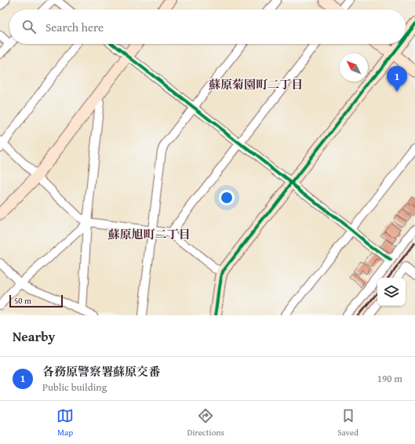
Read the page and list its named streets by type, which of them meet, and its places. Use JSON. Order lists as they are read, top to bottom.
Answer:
{
  "districts": ["蘇原菊園町二丁目", "蘇原旭町二丁目"],
  "scale_bar": "50 m",
  "north": "top left",
  "page": {
    "search": "Search here",
    "pins": "1",
    "scale": "50 m",
    "heading": "Nearby",
    "list": [
      {
        "mark": "1",
        "name": "各務原警察署蘇原交番",
        "note": "Public building",
        "value": "190 m"
      }
    ],
    "nav": ["Map", "Directions", "Saved"]
  }
}
